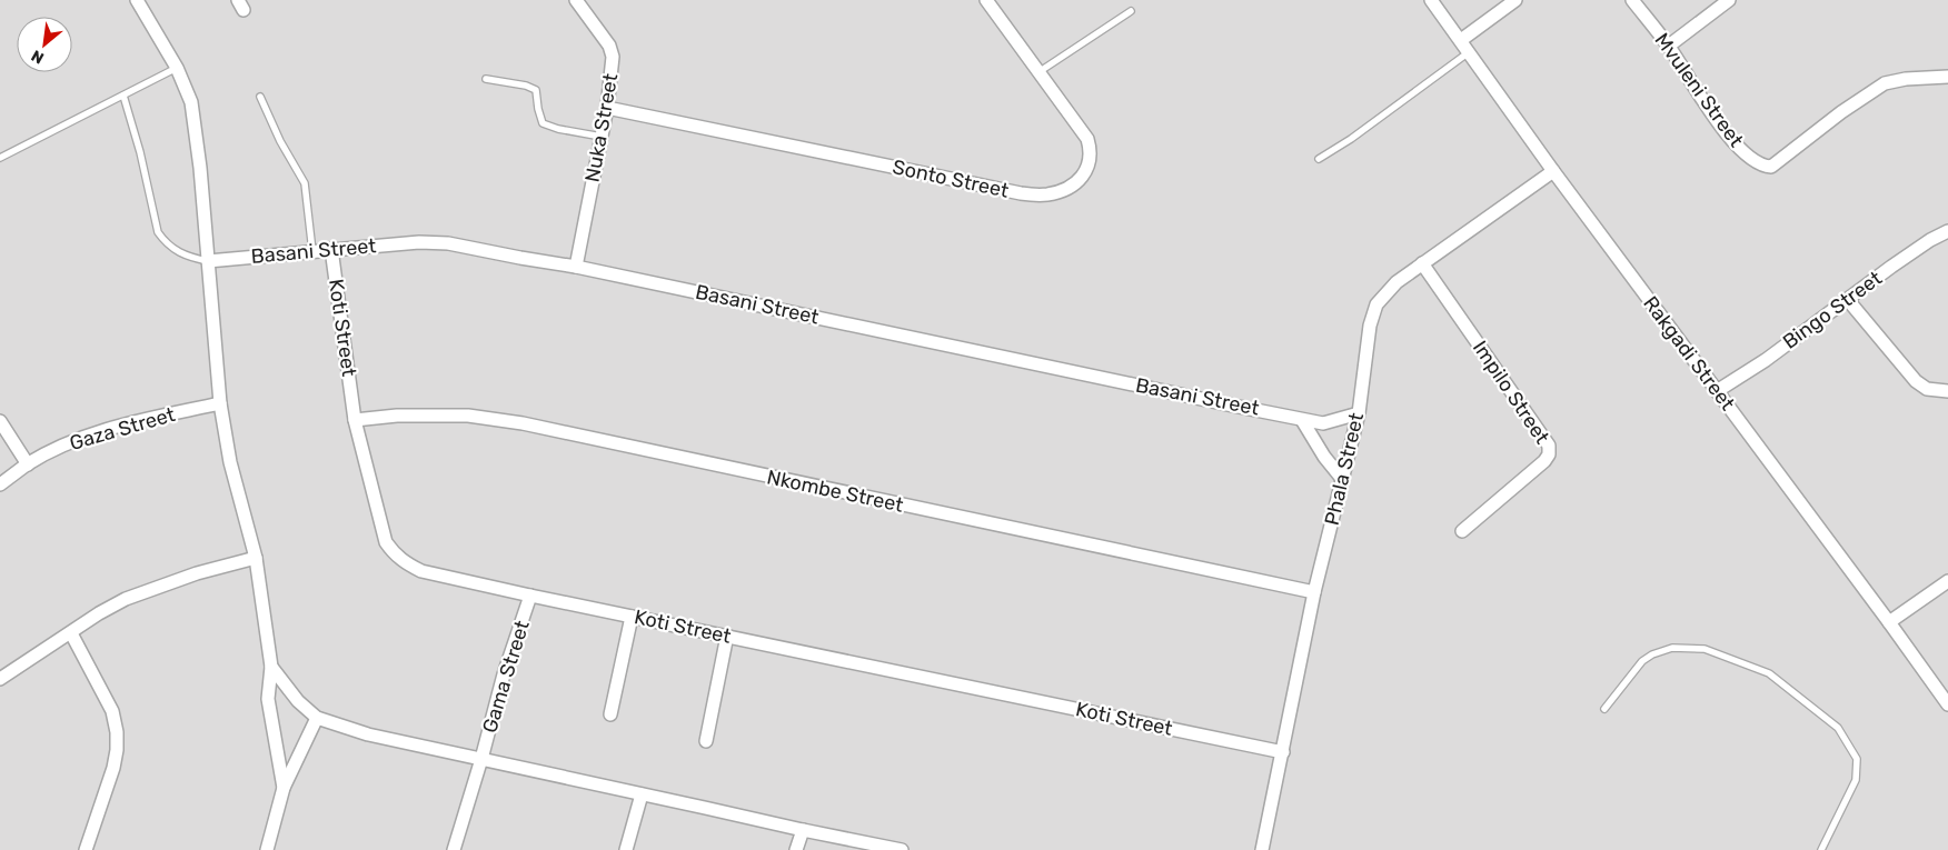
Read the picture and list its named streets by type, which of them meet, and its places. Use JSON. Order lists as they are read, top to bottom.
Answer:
{
  "streets": {
    "street": [
      "Mvuleni Street",
      "Nuka Street",
      "Sonto Street",
      "Basani Street",
      "Bingo Street",
      "Koti Street",
      "Rakgadi Street",
      "Impilo Street",
      "Gaza Street",
      "Phala Street",
      "Nkombe Street",
      "Gama Street"
    ]
  },
  "crossings": [
    ["Nuka Street", "Sonto Street"],
    ["Nuka Street", "Basani Street"],
    ["Basani Street", "Koti Street"],
    ["Basani Street", "Phala Street"],
    ["Bingo Street", "Rakgadi Street"],
    ["Koti Street", "Phala Street"],
    ["Koti Street", "Nkombe Street"],
    ["Koti Street", "Gama Street"],
    ["Rakgadi Street", "Phala Street"],
    ["Impilo Street", "Phala Street"],
    ["Phala Street", "Nkombe Street"]
  ],
  "north": "bottom left"
}
